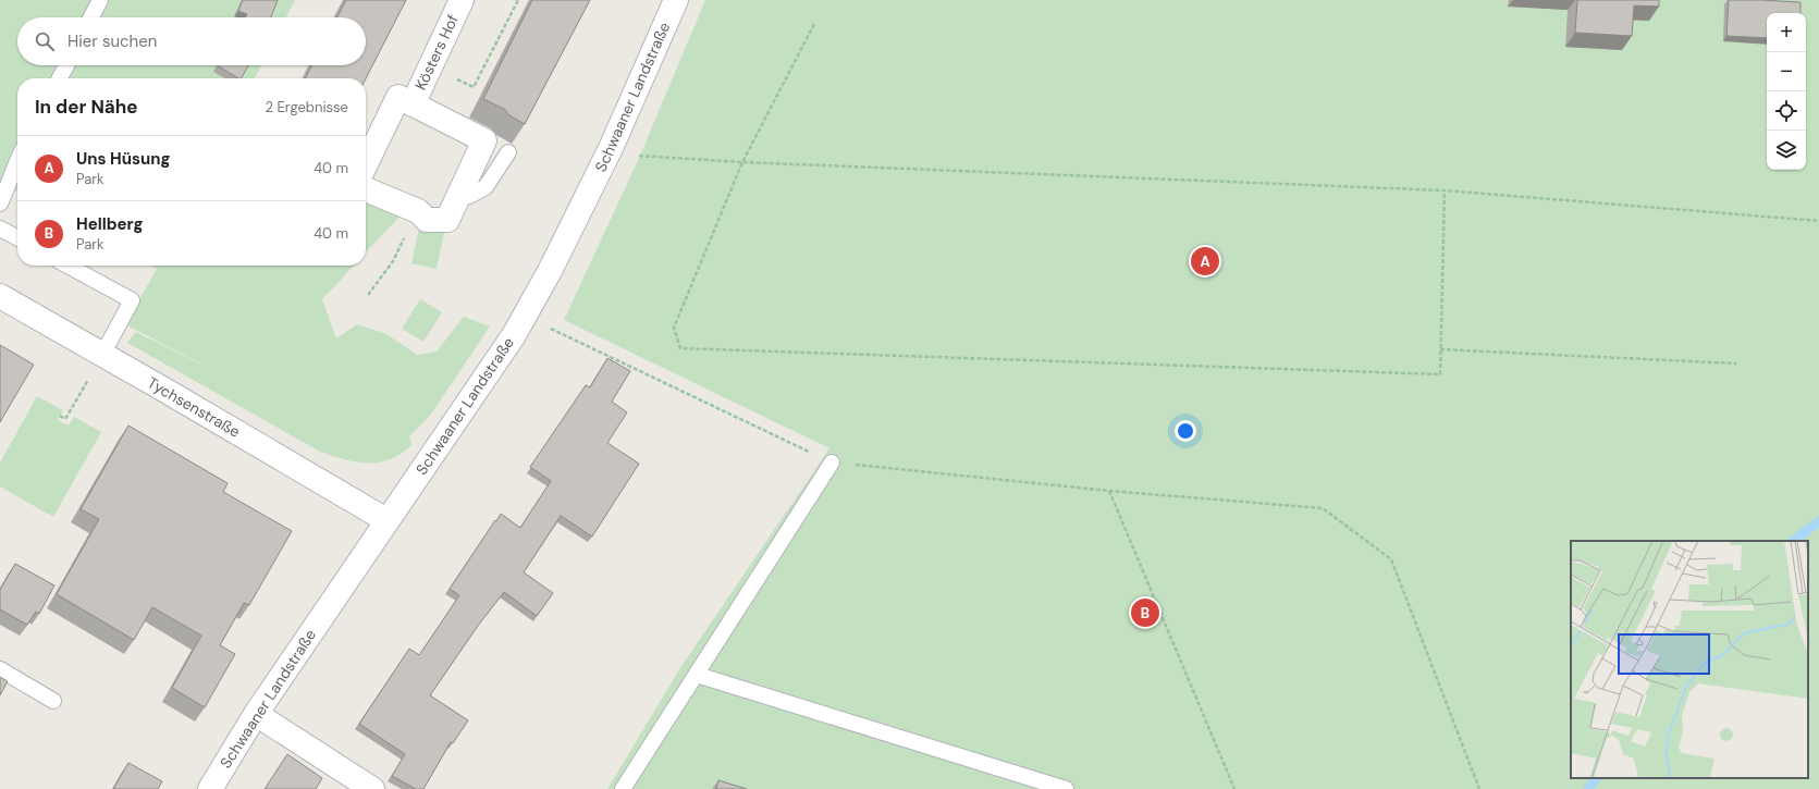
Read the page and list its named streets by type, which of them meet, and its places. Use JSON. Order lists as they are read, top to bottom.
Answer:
{
  "streets": {
    "street": ["Kösters Hof", "Schwaaner Landstraße", "Tychsenstraße"]
  },
  "crossings": [
    ["Schwaaner Landstraße", "Tychsenstraße"]
  ],
  "page": {
    "map_buttons": ["+", "−"],
    "search": "Hier suchen",
    "heading": ["In der Nähe", "2 Ergebnisse"],
    "list": [
      {
        "mark": "A",
        "name": "Uns Hüsung",
        "note": "Park",
        "value": "40 m"
      },
      {
        "mark": "B",
        "name": "Hellberg",
        "note": "Park",
        "value": "40 m"
      }
    ],
    "pins": ["A", "B"]
  }
}
